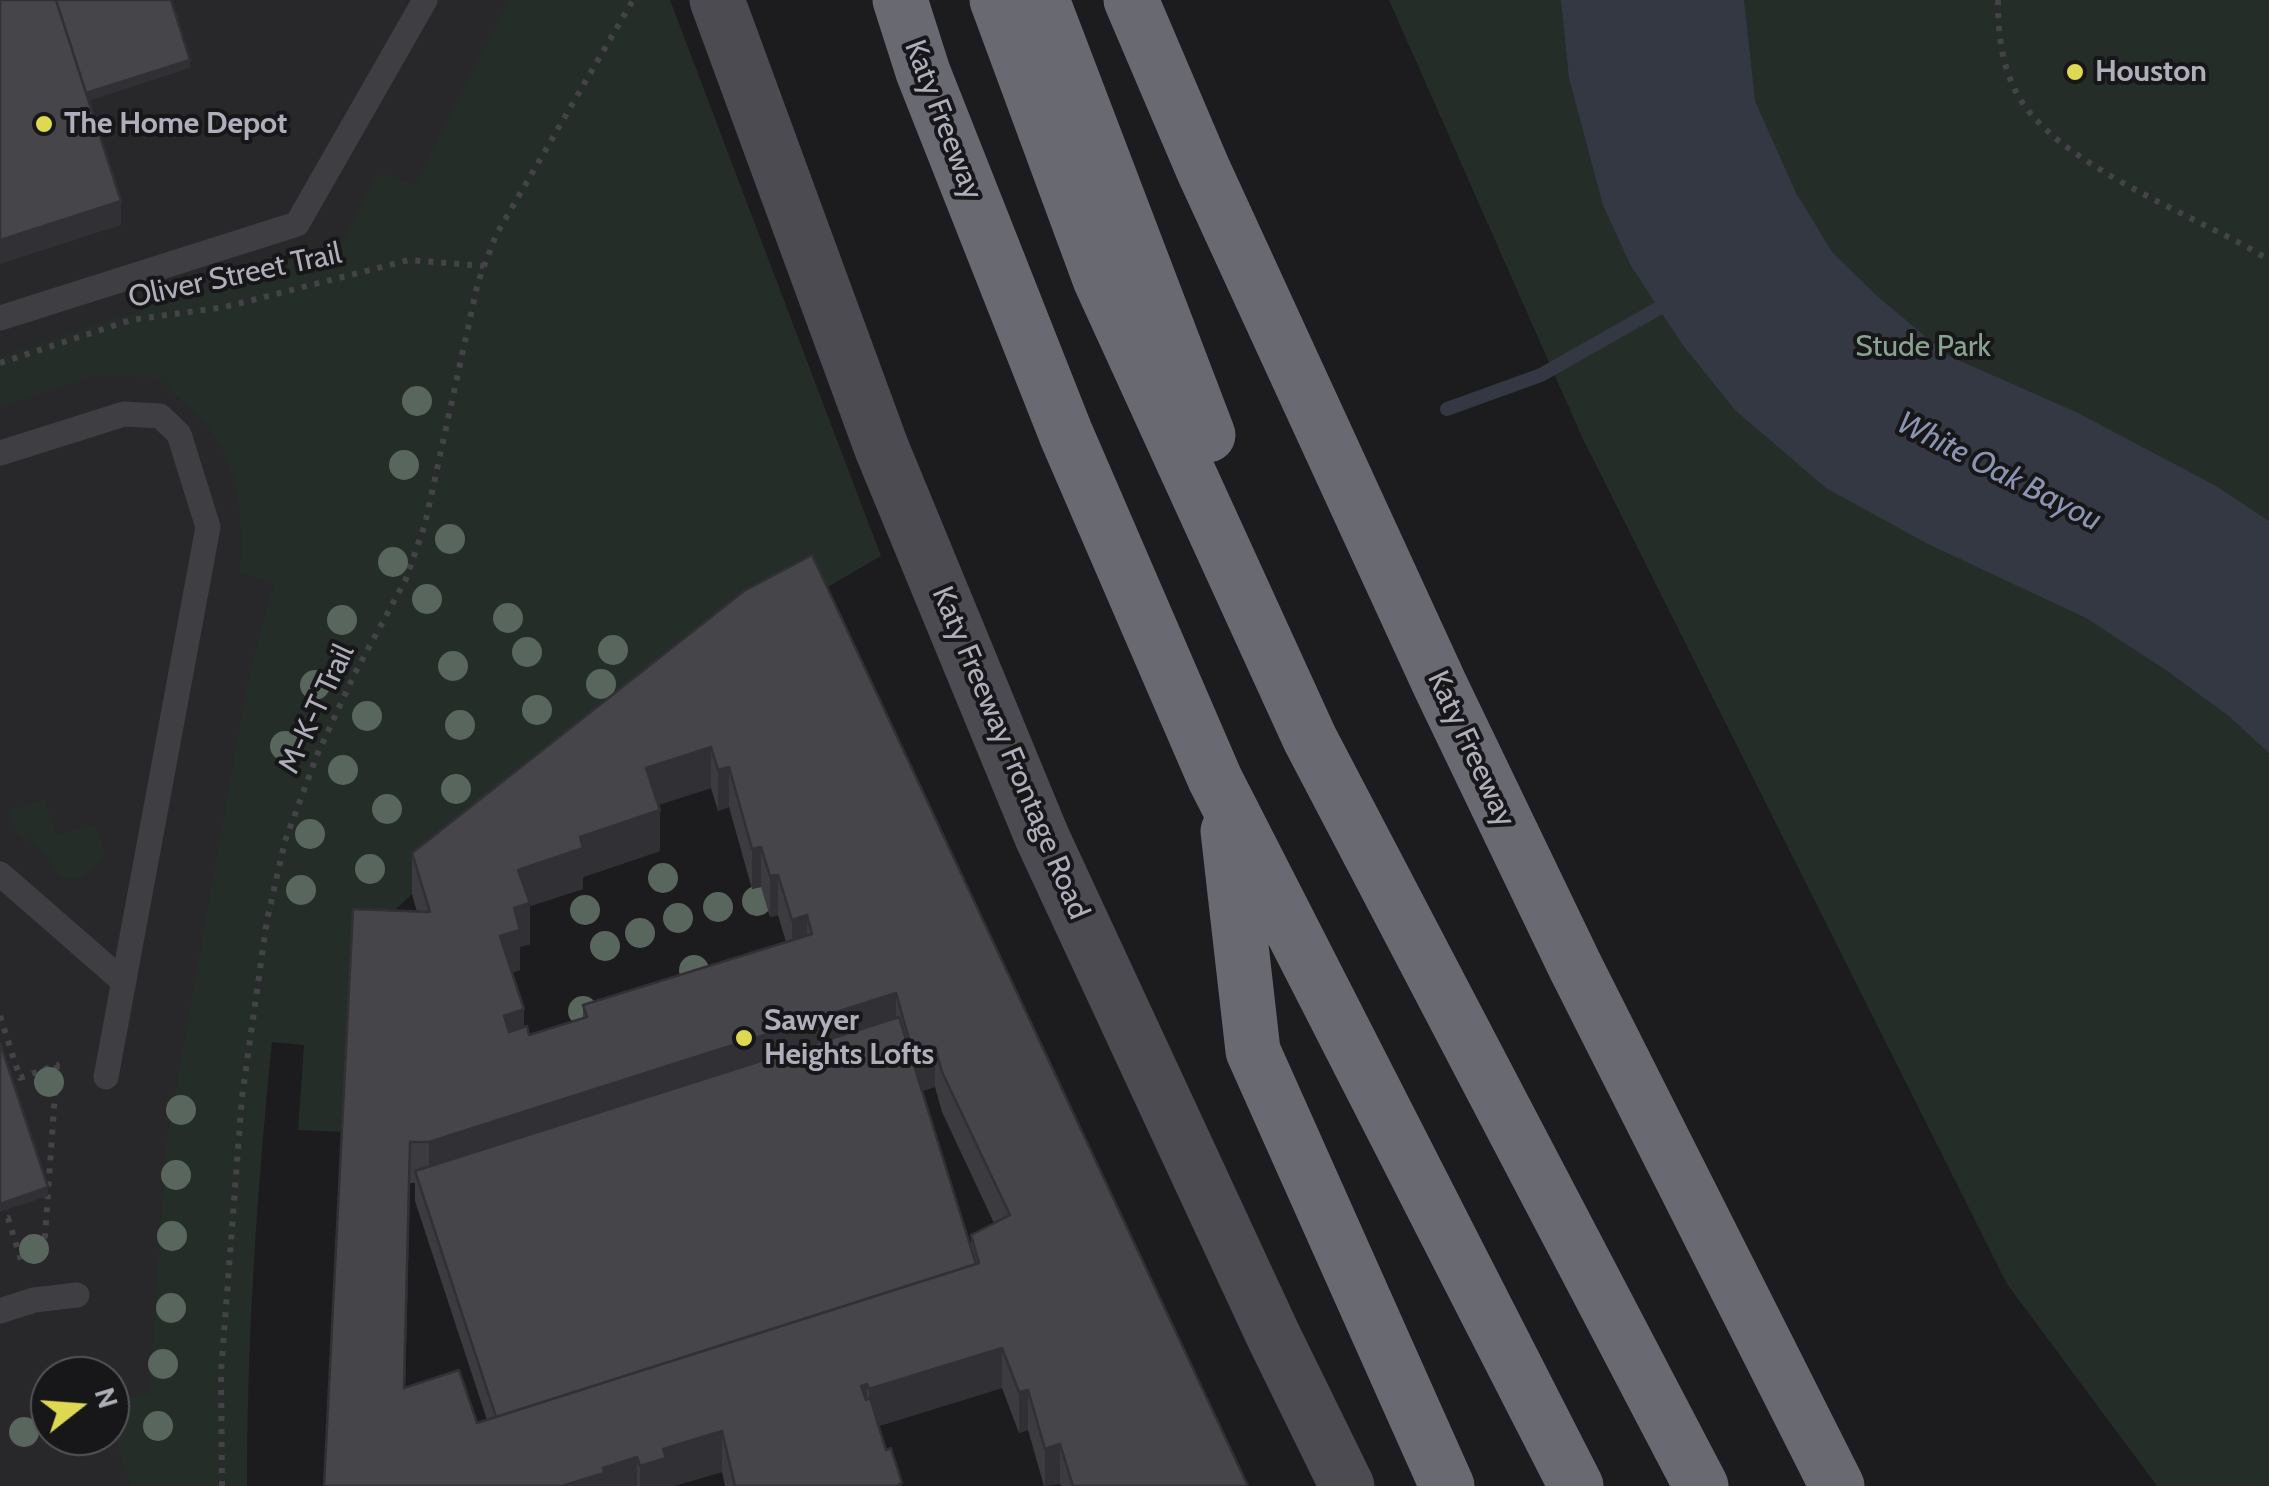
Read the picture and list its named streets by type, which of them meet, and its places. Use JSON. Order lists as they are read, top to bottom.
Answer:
{
  "streets": {
    "highway": ["Katy Freeway"],
    "main road": ["Katy Freeway Frontage Road"],
    "path": ["Oliver Street Trail", "M-K-T Trail"]
  },
  "crossings": [
    ["Oliver Street Trail", "M-K-T Trail"]
  ],
  "water": ["White Oak Bayou"],
  "parks": ["Stude Park"],
  "places": ["Houston", "The Home Depot", "Sawyer Heights Lofts"],
  "north": "right"
}
